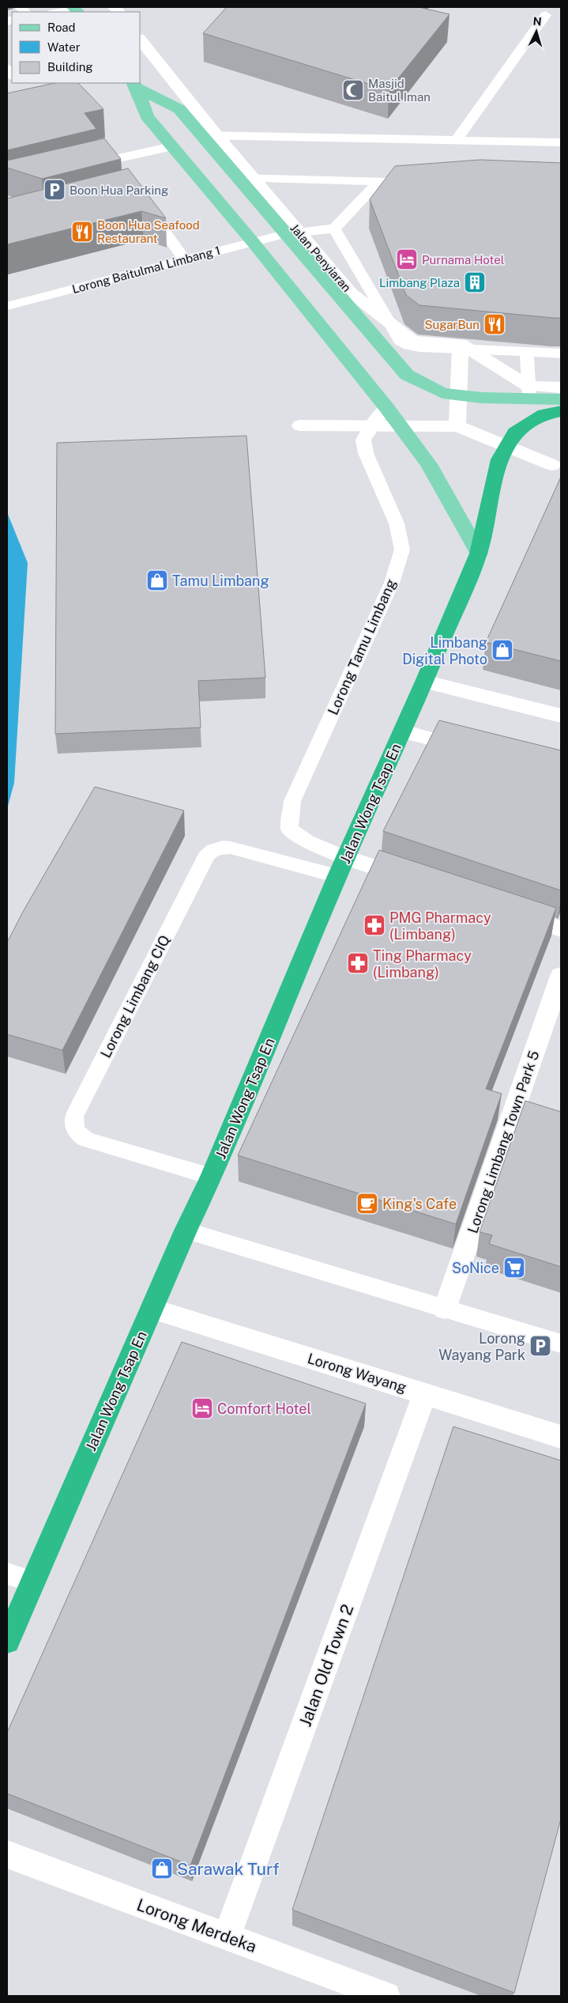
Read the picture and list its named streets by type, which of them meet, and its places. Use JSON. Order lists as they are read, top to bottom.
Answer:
{
  "streets": {
    "highway": ["Jalan Wong Tsap En"],
    "street": [
      "Jalan Penyiaran",
      "Lorong Limbang Town Park 5",
      "Lorong Wayang",
      "Jalan Old Town 2",
      "Lorong Merdeka"
    ],
    "lane": ["Lorong Baitulmal Limbang 1", "Lorong Tamu Limbang", "Lorong Limbang CIQ"]
  },
  "crossings": [
    ["Jalan Penyiaran", "Lorong Baitulmal Limbang 1"],
    ["Lorong Tamu Limbang", "Jalan Wong Tsap En"],
    ["Lorong Tamu Limbang", "Lorong Limbang CIQ"],
    ["Jalan Wong Tsap En", "Lorong Limbang CIQ"],
    ["Jalan Wong Tsap En", "Lorong Wayang"],
    ["Lorong Wayang", "Jalan Old Town 2"],
    ["Jalan Old Town 2", "Lorong Merdeka"]
  ],
  "places": {
    "mosque": ["Masjid Baitul Iman"],
    "parking": ["Boon Hua Parking", "Lorong Wayang Park"],
    "restaurant": ["Boon Hua Seafood Restaurant", "SugarBun"],
    "hotel": ["Purnama Hotel", "Comfort Hotel"],
    "building": ["Limbang Plaza"],
    "shop": ["Tamu Limbang", "Limbang Digital Photo", "Sarawak Turf"],
    "pharmacy": ["PMG Pharmacy (Limbang)", "Ting Pharmacy (Limbang)"],
    "cafe": ["King's Cafe"],
    "supermarket": ["SoNice"]
  },
  "legend": ["Road", "Water", "Building"],
  "north": "top"
}
